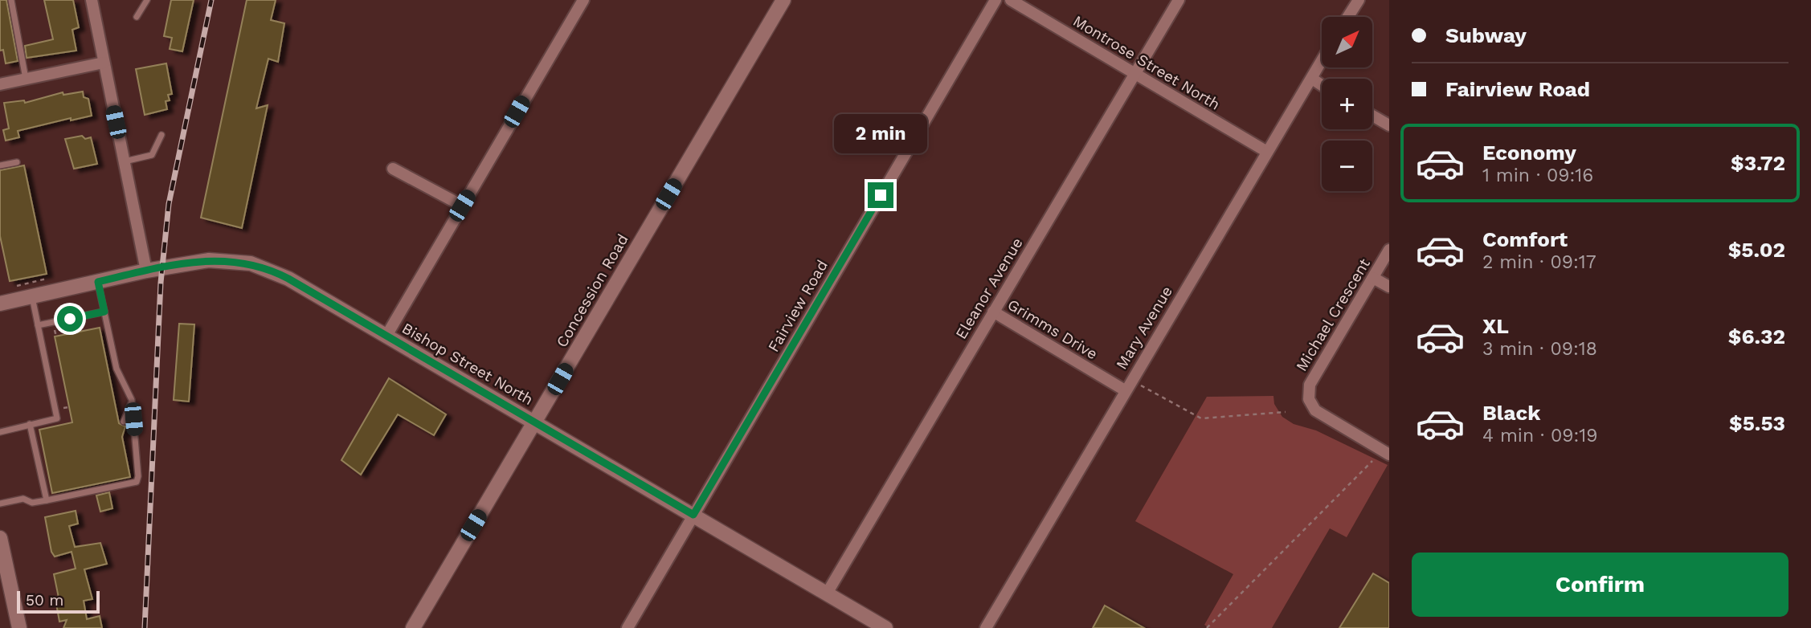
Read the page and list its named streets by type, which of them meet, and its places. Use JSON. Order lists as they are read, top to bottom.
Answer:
{
  "streets": {
    "main road": ["Concession Road", "Bishop Street North"],
    "street": [
      "Montrose Street North",
      "Eleanor Avenue",
      "Fairview Road",
      "Michael Crescent",
      "Mary Avenue",
      "Grimms Drive"
    ]
  },
  "crossings": [
    ["Montrose Street North", "Eleanor Avenue"],
    ["Montrose Street North", "Mary Avenue"],
    ["Eleanor Avenue", "Grimms Drive"],
    ["Eleanor Avenue", "Bishop Street North"],
    ["Concession Road", "Bishop Street North"],
    ["Fairview Road", "Bishop Street North"],
    ["Mary Avenue", "Grimms Drive"]
  ],
  "scale_bar": "50 m",
  "north": "top right",
  "page": {
    "banner": ["Subway", "Fairview Road"],
    "map_buttons": ["+", "−"],
    "bubble": "2 min",
    "list": [
      {
        "name": "Economy",
        "note": "1 min · 09:16",
        "value": "$3.72"
      },
      {
        "name": "Comfort",
        "note": "2 min · 09:17",
        "value": "$5.02"
      },
      {
        "name": "XL",
        "note": "3 min · 09:18",
        "value": "$6.32"
      },
      {
        "name": "Black",
        "note": "4 min · 09:19",
        "value": "$5.53"
      }
    ],
    "buttons": "Confirm",
    "scale": "50 m"
  }
}
